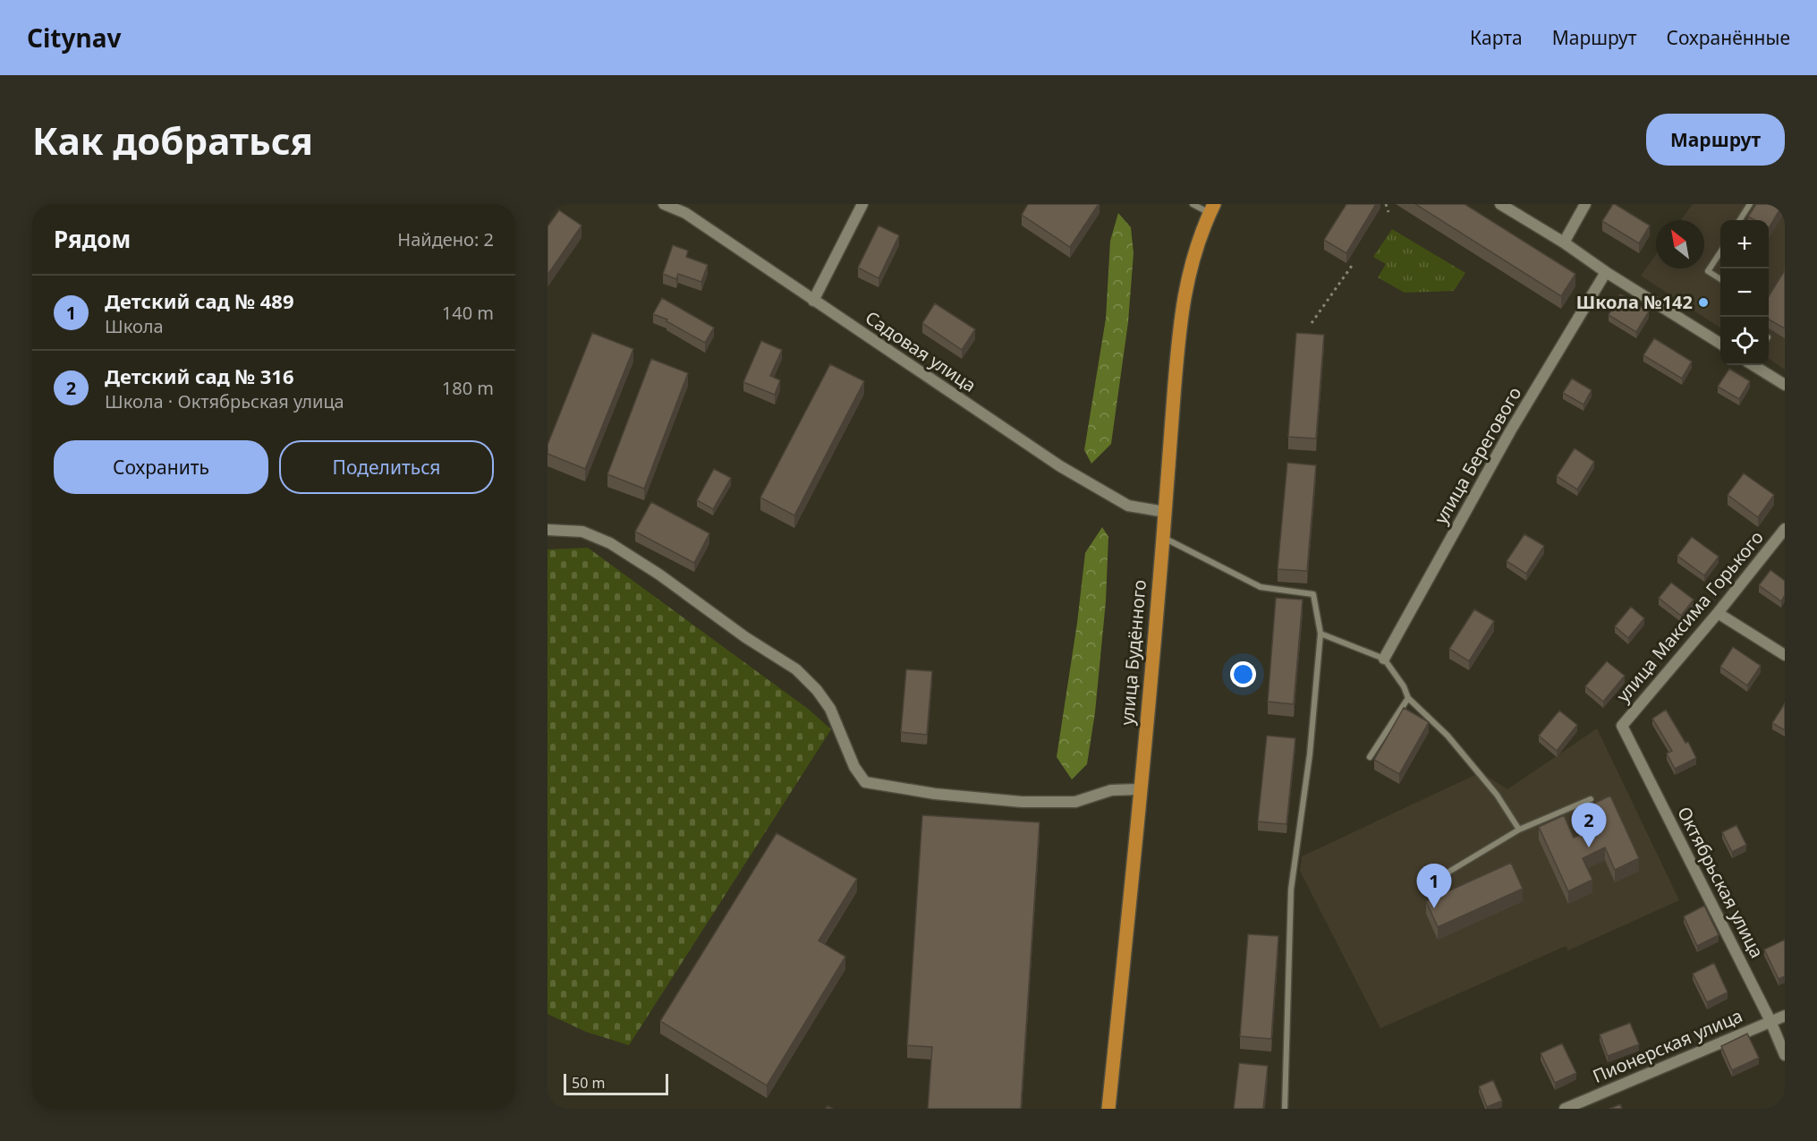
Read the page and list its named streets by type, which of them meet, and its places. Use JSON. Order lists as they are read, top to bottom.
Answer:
{
  "streets": {
    "main road": ["улица Будённого"],
    "street": [
      "Садовая улица",
      "улица Берегового",
      "улица Максима Горького",
      "Октябрьская улица",
      "Пионерская улица"
    ]
  },
  "crossings": [
    ["Садовая улица", "улица Будённого"],
    ["улица Максима Горького", "Октябрьская улица"],
    ["Октябрьская улица", "Пионерская улица"]
  ],
  "places": ["Школа №142"],
  "scale_bar": "50 m",
  "north": "top left",
  "page": {
    "header": "Citynav",
    "nav": ["Карта", "Маршрут", "Сохранённые"],
    "buttons": [
      "Маршрут",
      ["Сохранить", "Поделиться"]
    ],
    "title": "Как добраться",
    "heading": ["Рядом", "Найдено: 2"],
    "map_buttons": ["+", "−"],
    "list": [
      {
        "mark": "1",
        "name": "Детский сад № 489",
        "note": "Школа",
        "value": "140 m"
      },
      {
        "mark": "2",
        "name": "Детский сад № 316",
        "note": "Школа · Октябрьская улица",
        "value": "180 m"
      }
    ],
    "pins": ["2", "1"],
    "scale": "50 m"
  }
}
